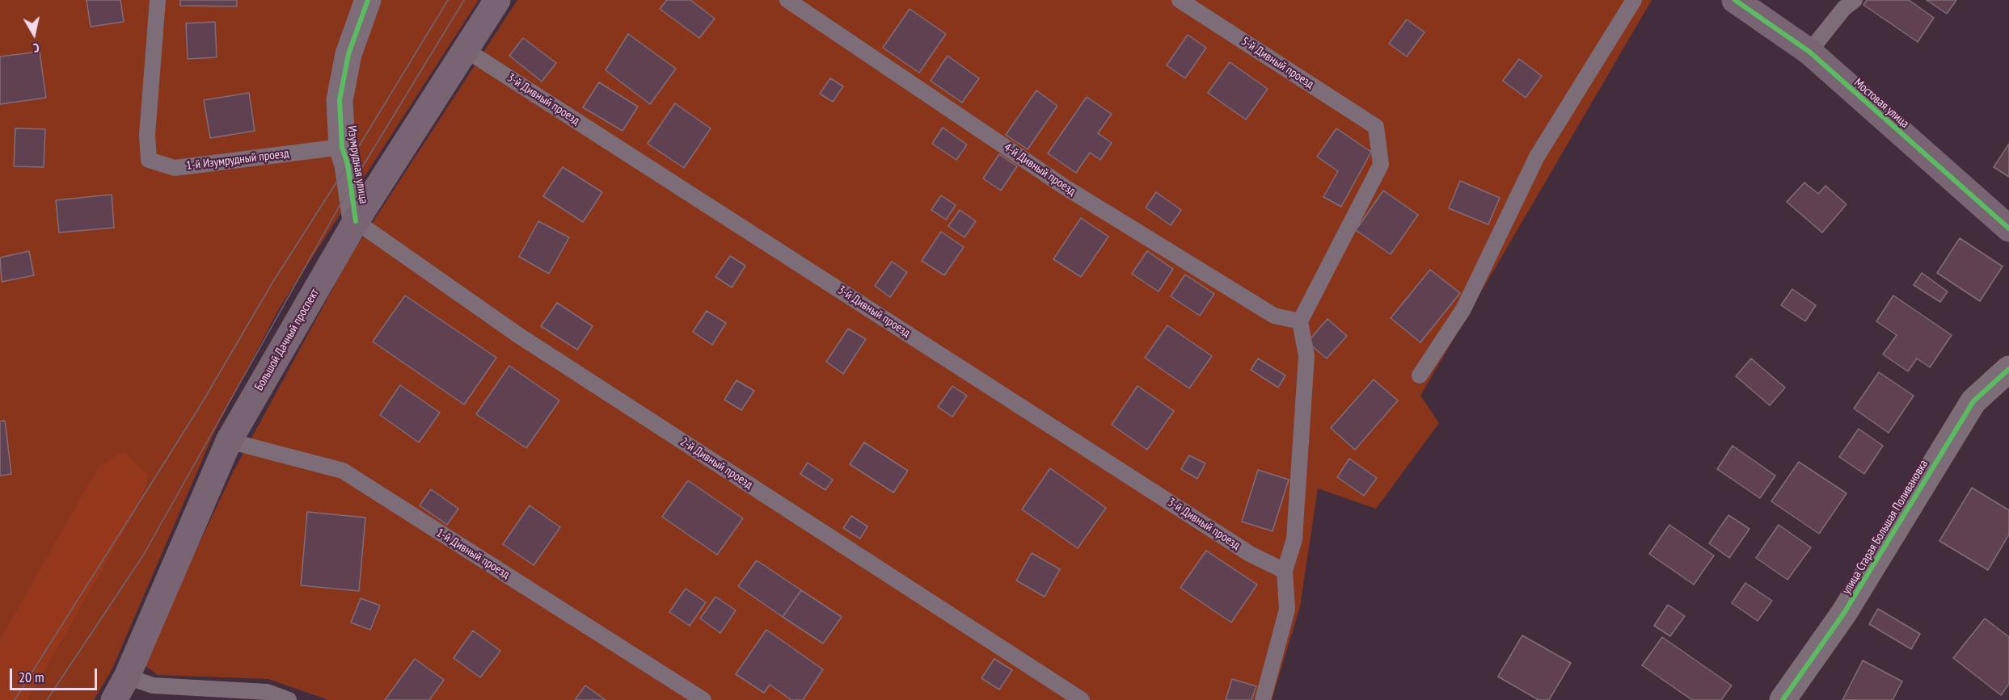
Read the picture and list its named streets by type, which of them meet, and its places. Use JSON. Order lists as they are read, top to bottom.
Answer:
{
  "streets": {
    "main road": ["Мостовая улица", "Большой Дачный проспект"],
    "street": ["Изумрудная улица", "улица Старая Большая Поливановка"],
    "lane": [
      "5-й Дивный проезд",
      "3-й Дивный проезд",
      "1-й Изумрудный проезд",
      "4-й Дивный проезд",
      "2-й Дивный проезд",
      "1-й Дивный проезд"
    ]
  },
  "crossings": [
    ["5-й Дивный проезд", "4-й Дивный проезд"],
    ["3-й Дивный проезд", "Большой Дачный проспект"],
    ["1-й Изумрудный проезд", "Изумрудная улица"],
    ["Изумрудная улица", "Большой Дачный проспект"],
    ["Изумрудная улица", "2-й Дивный проезд"],
    ["Большой Дачный проспект", "2-й Дивный проезд"],
    ["Большой Дачный проспект", "1-й Дивный проезд"]
  ],
  "scale_bar": "20 m",
  "north": "bottom"
}
